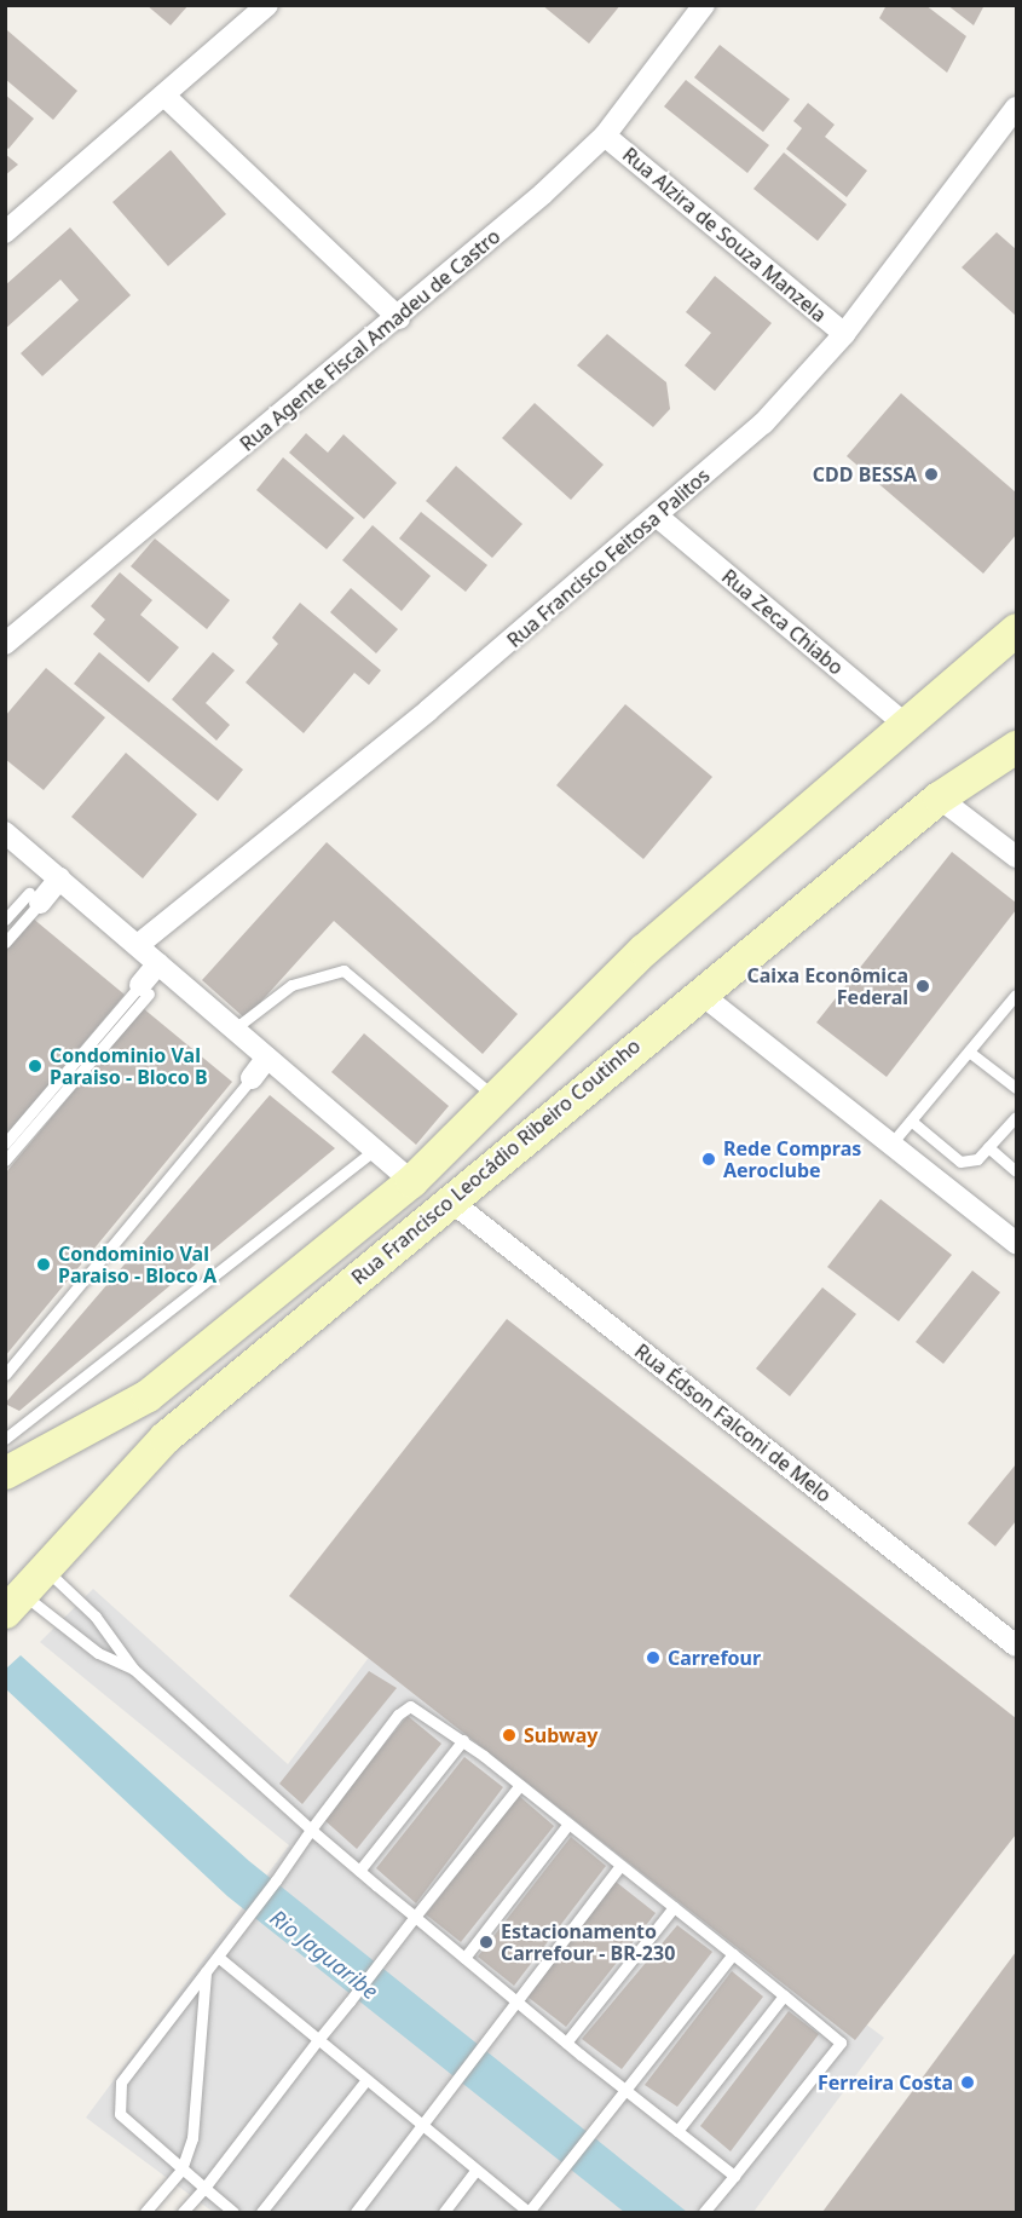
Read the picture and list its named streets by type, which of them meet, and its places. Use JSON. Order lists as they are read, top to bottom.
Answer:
{
  "streets": {
    "main road": ["Rua Francisco Leocádio Ribeiro Coutinho"],
    "street": [
      "Rua Alzira de Souza Manzela",
      "Rua Agente Fiscal Amadeu de Castro",
      "Rua Francisco Feitosa Palitos",
      "Rua Zeca Chiabo",
      "Rua Édson Falconi de Melo"
    ]
  },
  "crossings": [
    ["Rua Alzira de Souza Manzela", "Rua Agente Fiscal Amadeu de Castro"],
    ["Rua Alzira de Souza Manzela", "Rua Francisco Feitosa Palitos"],
    ["Rua Francisco Feitosa Palitos", "Rua Zeca Chiabo"],
    ["Rua Zeca Chiabo", "Rua Francisco Leocádio Ribeiro Coutinho"],
    ["Rua Francisco Leocádio Ribeiro Coutinho", "Rua Édson Falconi de Melo"]
  ],
  "water": ["Rio Jaguaribe"],
  "places": [
    "CDD BESSA",
    "Caixa Econômica Federal",
    "Condominio Val Paraiso - Bloco B",
    "Rede Compras Aeroclube",
    "Condominio Val Paraiso - Bloco A",
    "Carrefour",
    "Subway",
    "Estacionamento Carrefour - BR-230",
    "Ferreira Costa"
  ]
}
